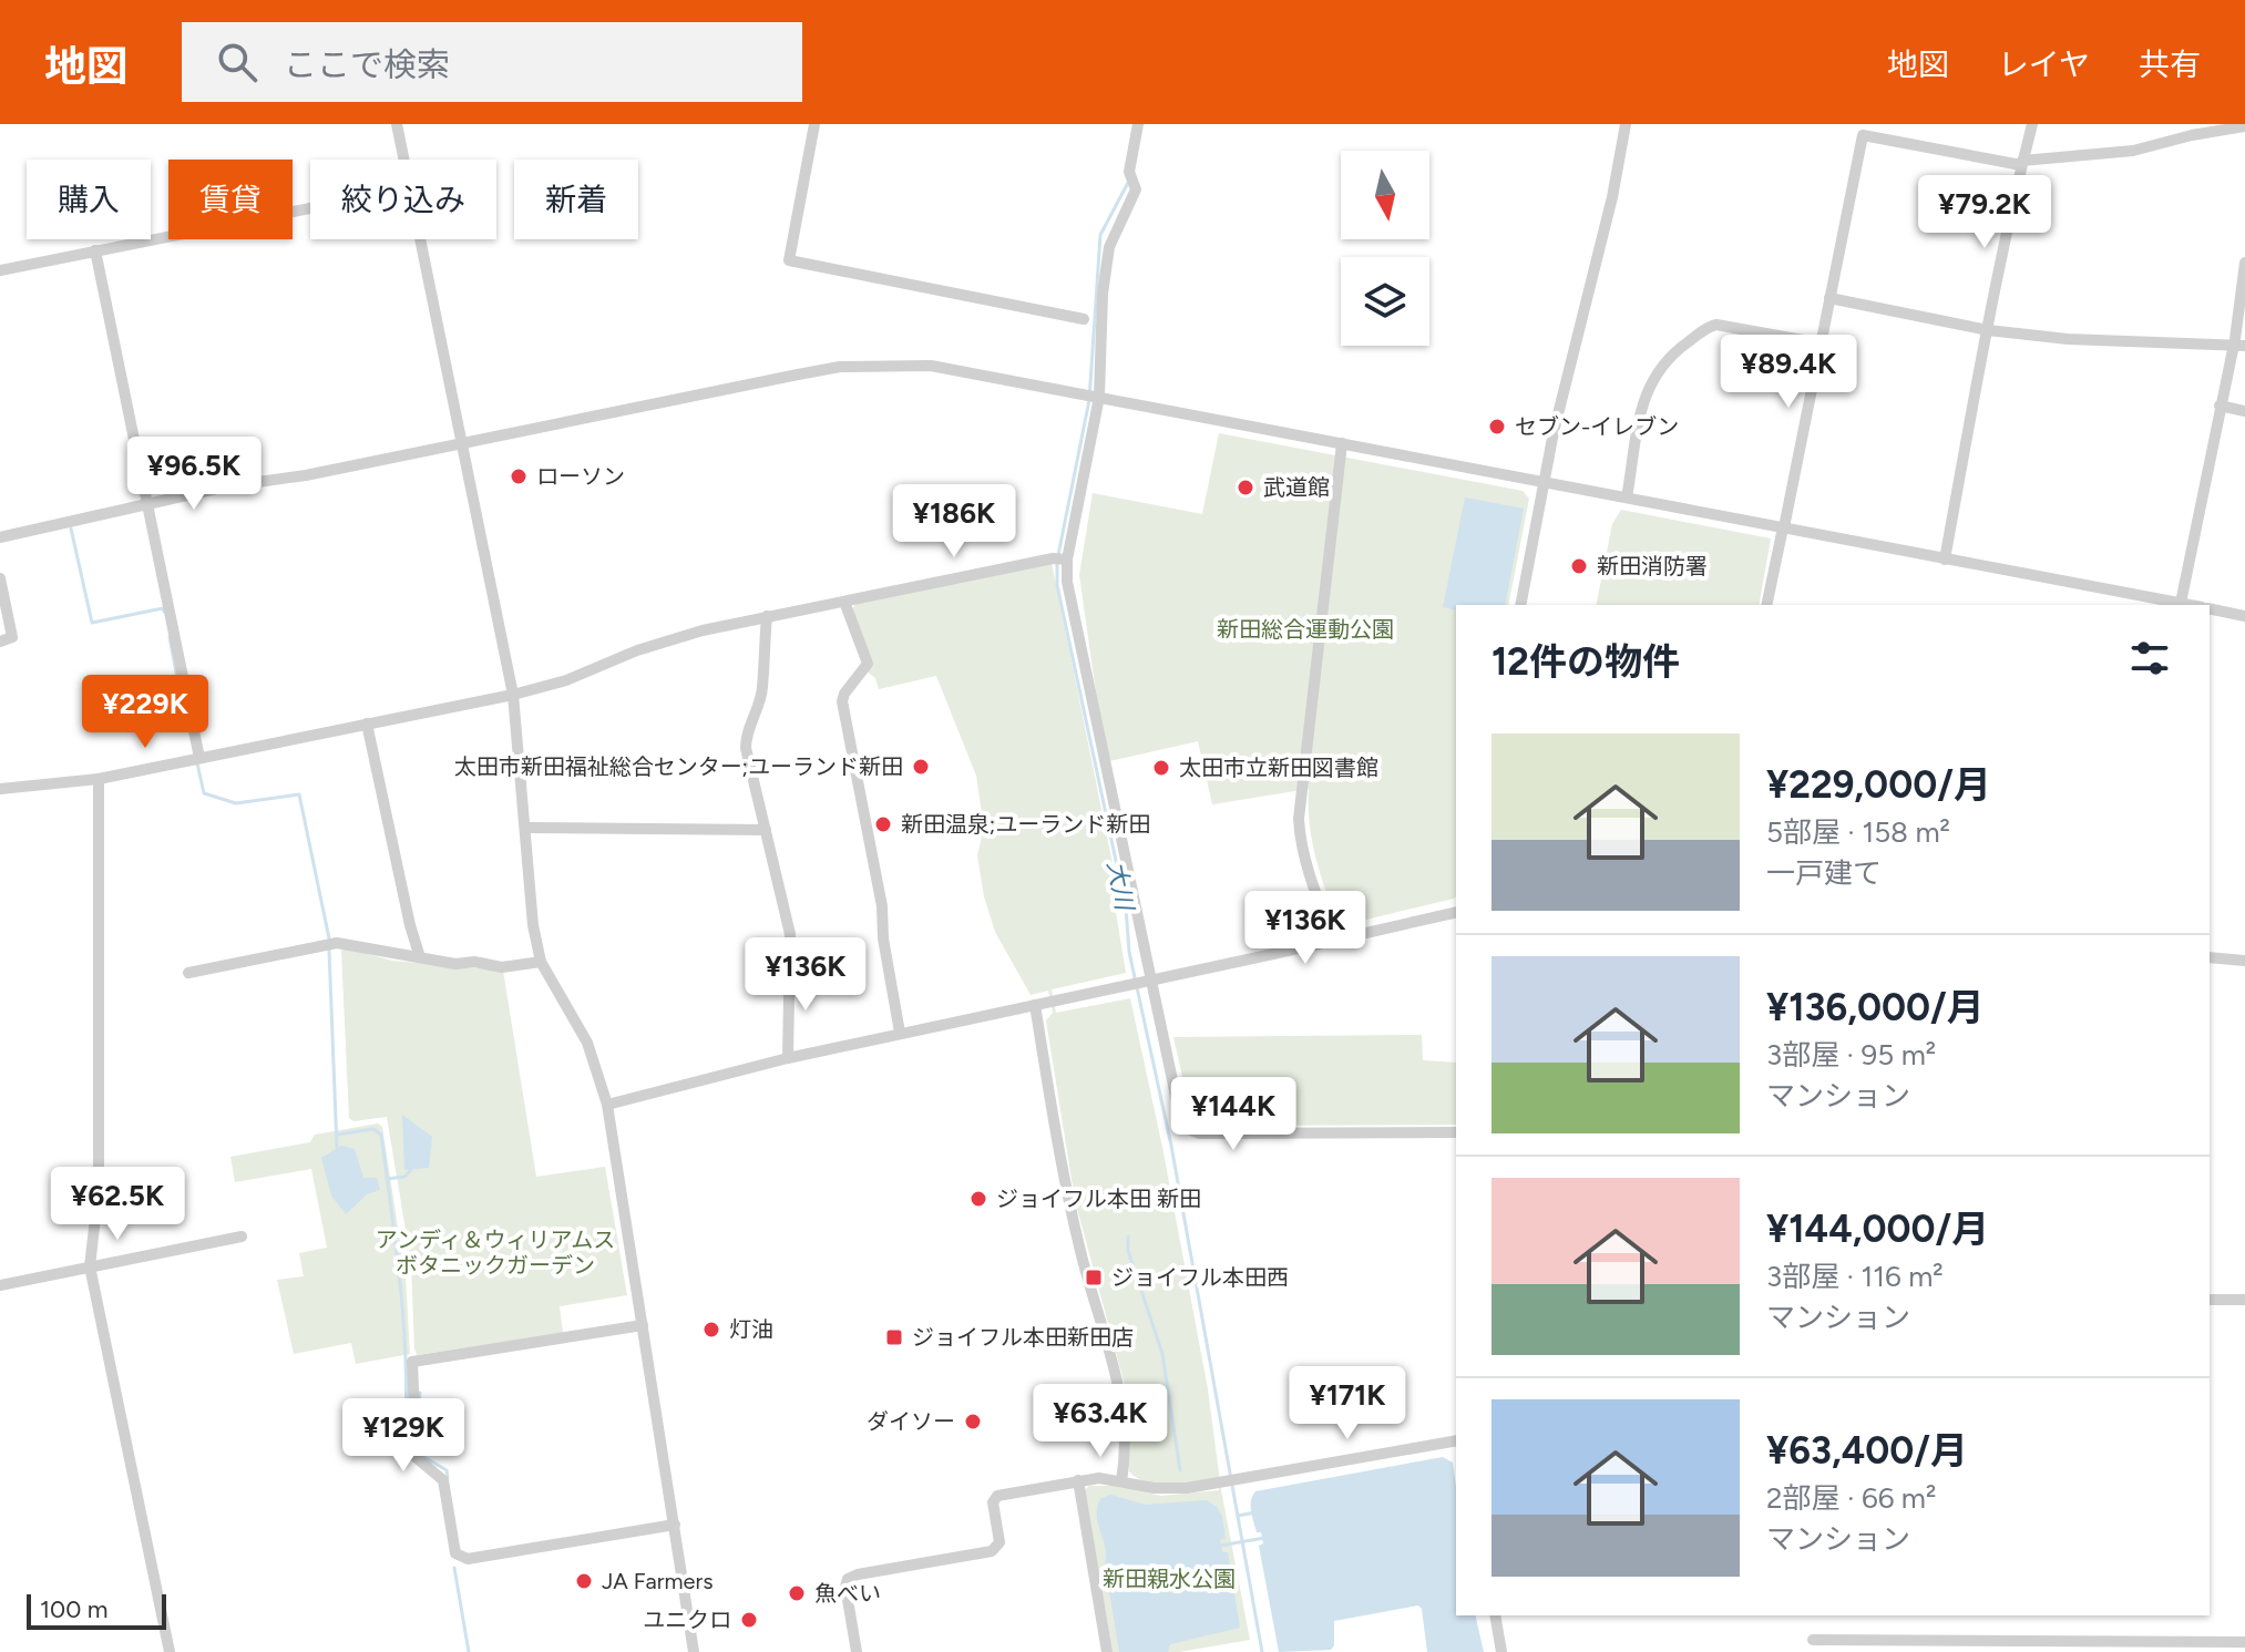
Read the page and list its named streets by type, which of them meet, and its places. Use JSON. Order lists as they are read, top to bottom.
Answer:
{
  "water": ["大川"],
  "parks": ["新田総合運動公園", "アンディ＆ウィリアムス ボタニックガーデン", "新田親水公園"],
  "places": {
    "other": [
      "セブン-イレブン",
      "ローソン",
      "武道館",
      "新田消防署",
      "太田市新田福祉総合センター;ユーランド新田",
      "太田市立新田図書館",
      "新田温泉;ユーランド新田",
      "ジョイフル本田 新田",
      "灯油",
      "ダイソー",
      "JA Farmers",
      "魚べい",
      "ユニクロ"
    ],
    "transit": ["ジョイフル本田西", "ジョイフル本田新田店"]
  },
  "scale_bar": "100 m",
  "north": "bottom",
  "page": {
    "header": "地図",
    "search": "ここで検索",
    "nav": ["地図", "レイヤ", "共有"],
    "chip": [
      "購入",
      "賃貸",
      "絞り込み",
      "新着"
    ],
    "price": [
      "¥79.2K",
      "¥89.4K",
      "¥96.5K",
      "¥186K",
      "¥229K",
      "¥136K",
      "¥136K",
      "¥144K",
      "¥62.5K",
      "¥171K",
      "¥63.4K",
      "¥129K"
    ],
    "heading": "12件の物件",
    "list": [
      {
        "name": "¥229,000/月",
        "note": "5部屋 · 158 m² · 一戸建て"
      },
      {
        "name": "¥136,000/月",
        "note": "3部屋 · 95 m² · マンション"
      },
      {
        "name": "¥144,000/月",
        "note": "3部屋 · 116 m² · マンション"
      },
      {
        "name": "¥63,400/月",
        "note": "2部屋 · 66 m² · マンション"
      }
    ],
    "scale": "100 m"
  }
}
